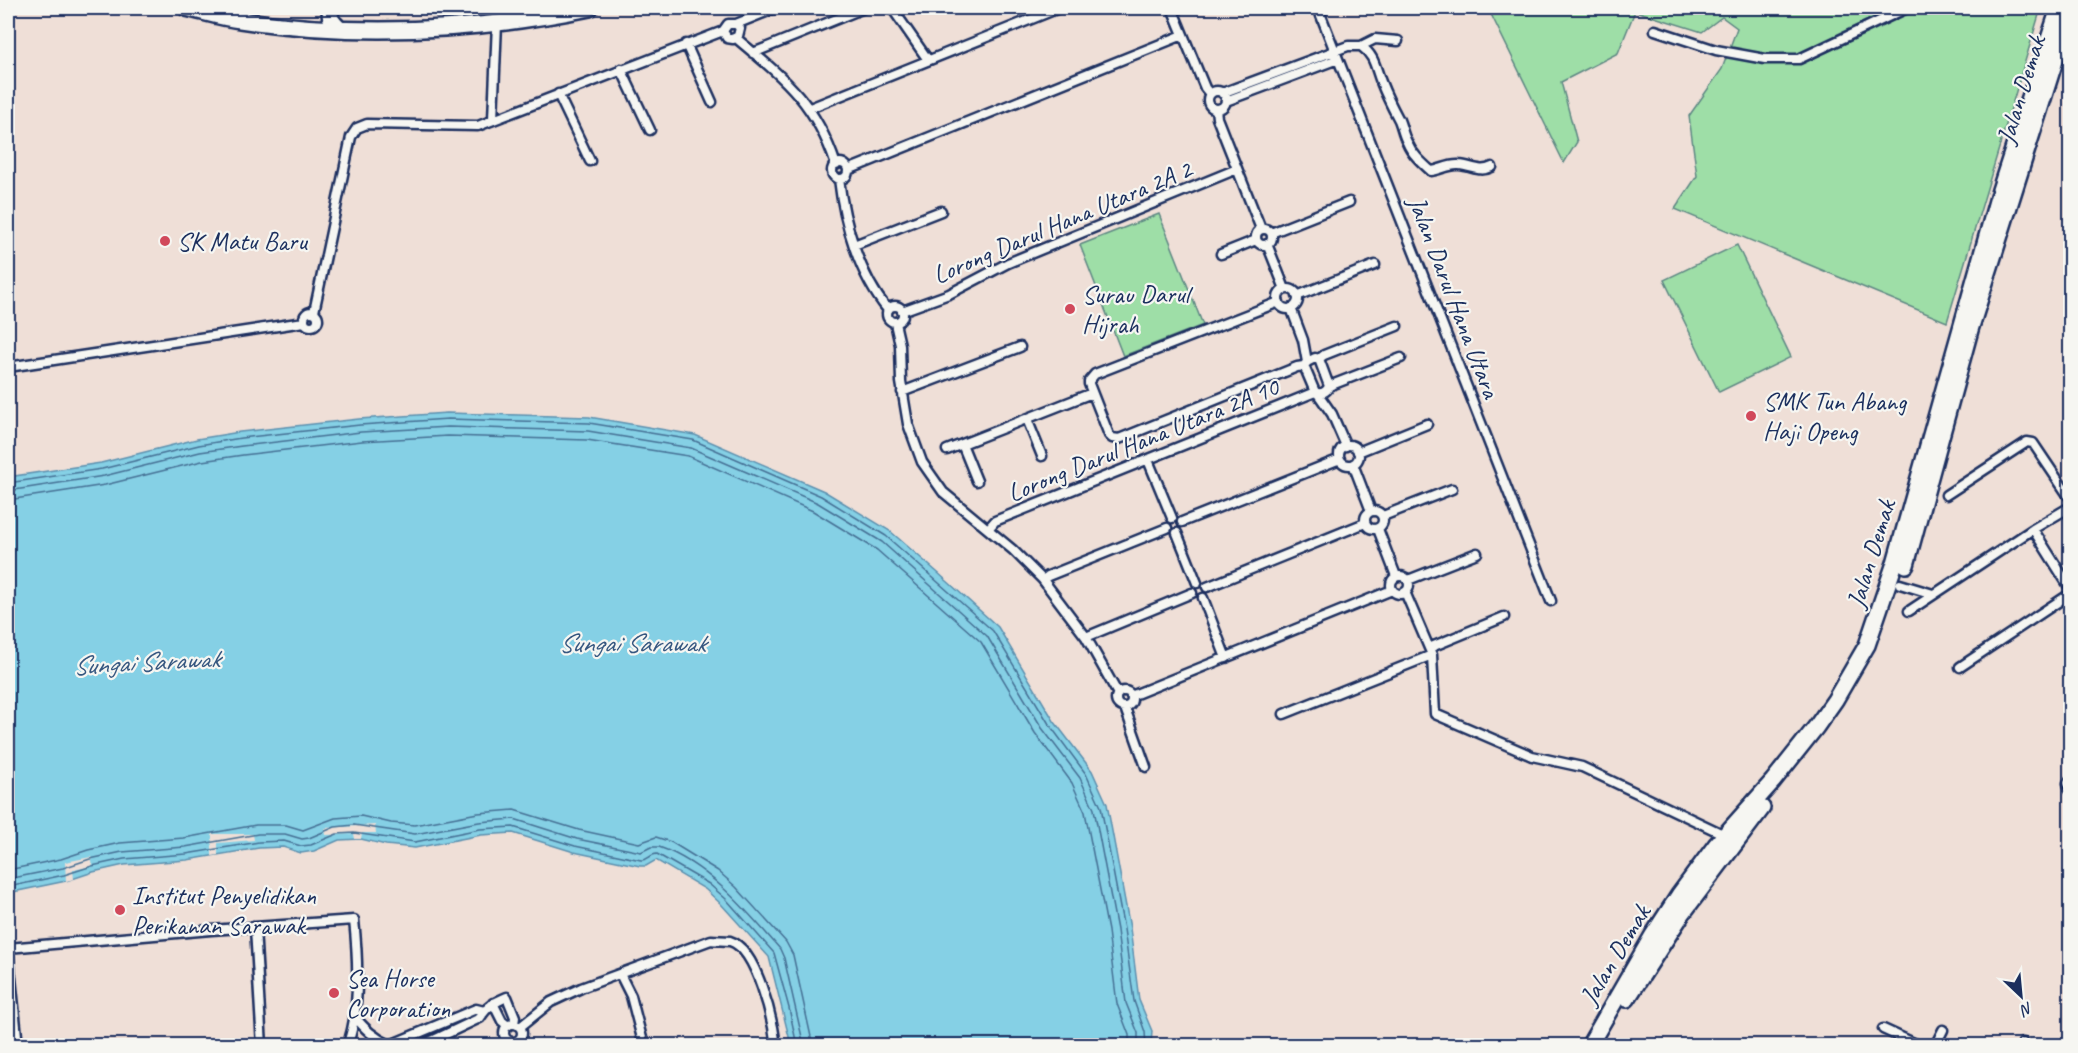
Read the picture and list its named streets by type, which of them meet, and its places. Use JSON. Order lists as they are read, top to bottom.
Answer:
{
  "streets": {
    "highway": ["Jalan Demak"],
    "street": ["Lorong Darul Hana Utara 2A 2", "Jalan Darul Hana Utara", "Lorong Darul Hana Utara 2A 10"]
  },
  "water": ["Sungai Sarawak"],
  "places": [
    "SK Matu Baru",
    "Surau Darul Hijrah",
    "SMK Tun Abang Haji Openg",
    "Institut Penyelidikan Perikanan Sarawak",
    "Sea Horse Corporation"
  ],
  "north": "bottom right"
}
